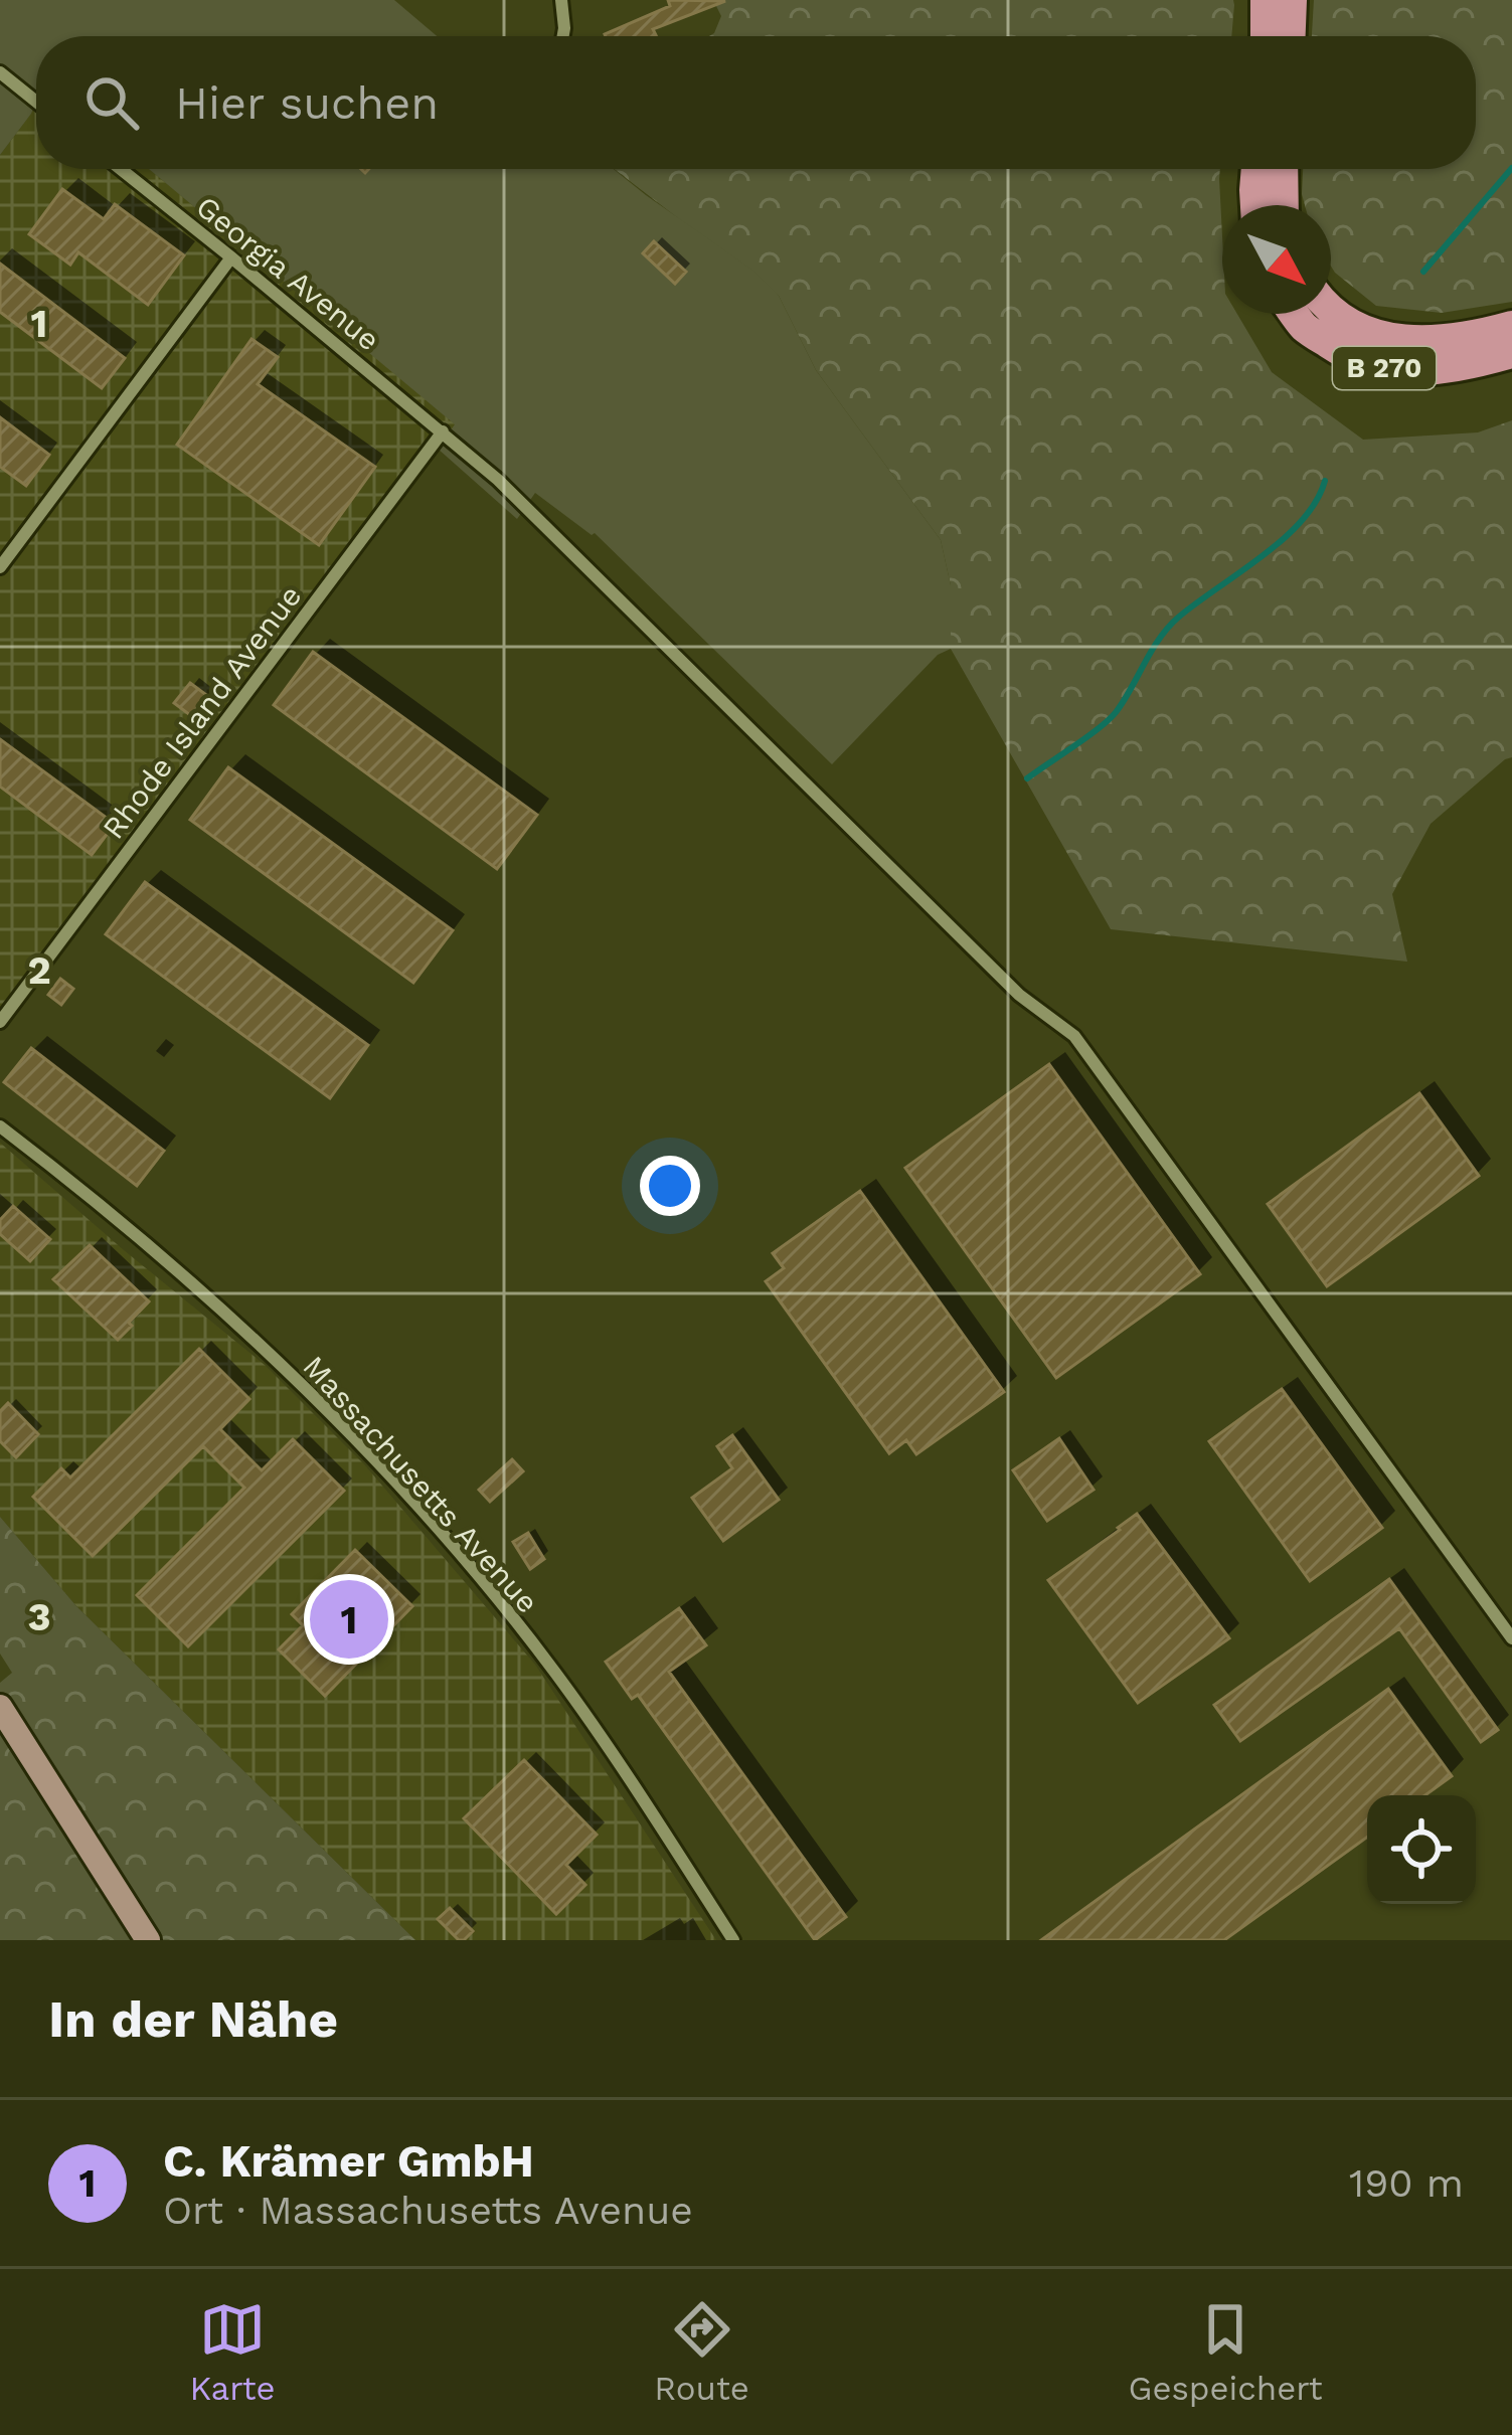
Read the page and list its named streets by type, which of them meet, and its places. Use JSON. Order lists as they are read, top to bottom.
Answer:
{
  "streets": {
    "main road": ["B 270"],
    "street": ["Georgia Avenue", "Rhode Island Avenue", "Massachusetts Avenue"]
  },
  "crossings": [
    ["Georgia Avenue", "Rhode Island Avenue"]
  ],
  "north": "bottom right",
  "page": {
    "search": "Hier suchen",
    "pins": "1",
    "heading": "In der Nähe",
    "list": [
      {
        "mark": "1",
        "name": "C. Krämer GmbH",
        "note": "Ort · Massachusetts Avenue",
        "value": "190 m"
      }
    ],
    "nav": ["Karte", "Route", "Gespeichert"]
  },
  "grid": {
    "rows": ["1", "2", "3"]
  }
}
